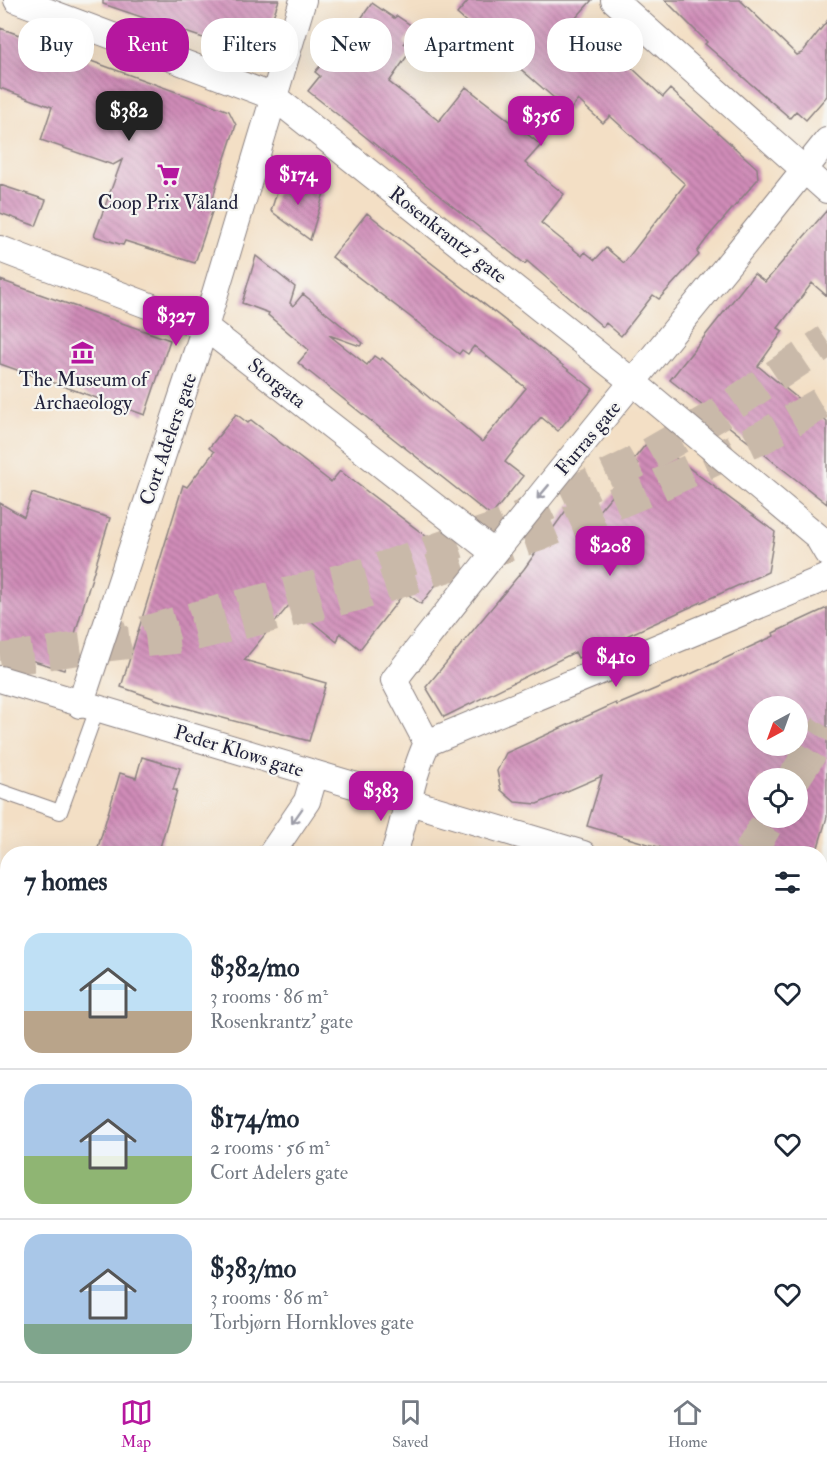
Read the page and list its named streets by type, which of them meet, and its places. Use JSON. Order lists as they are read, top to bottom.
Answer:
{
  "streets": {
    "street": [
      "Rosenkrantz' gate",
      "Storgata",
      "Furras gate",
      "Cort Adelers gate",
      "Peder Klows gate"
    ]
  },
  "crossings": [
    ["Rosenkrantz' gate", "Furras gate"],
    ["Rosenkrantz' gate", "Cort Adelers gate"],
    ["Storgata", "Furras gate"],
    ["Storgata", "Cort Adelers gate"],
    ["Cort Adelers gate", "Peder Klows gate"]
  ],
  "places": {
    "supermarket": ["Coop Prix Våland"],
    "museum": ["The Museum of Archaeology"]
  },
  "north": "bottom left",
  "page": {
    "chip": [
      "Buy",
      "Rent",
      "Filters",
      "New",
      "Apartment",
      "House"
    ],
    "price": [
      "$382",
      "$356",
      "$174",
      "$327",
      "$208",
      "$410",
      "$383"
    ],
    "heading": "7 homes",
    "list": [
      {
        "name": "$382/mo",
        "note": "3 rooms · 86 m² · Rosenkrantz' gate"
      },
      {
        "name": "$174/mo",
        "note": "2 rooms · 56 m² · Cort Adelers gate"
      },
      {
        "name": "$383/mo",
        "note": "3 rooms · 86 m² · Torbjørn Hornkloves gate"
      }
    ],
    "tabs": ["Map", "Saved", "Home"]
  }
}
